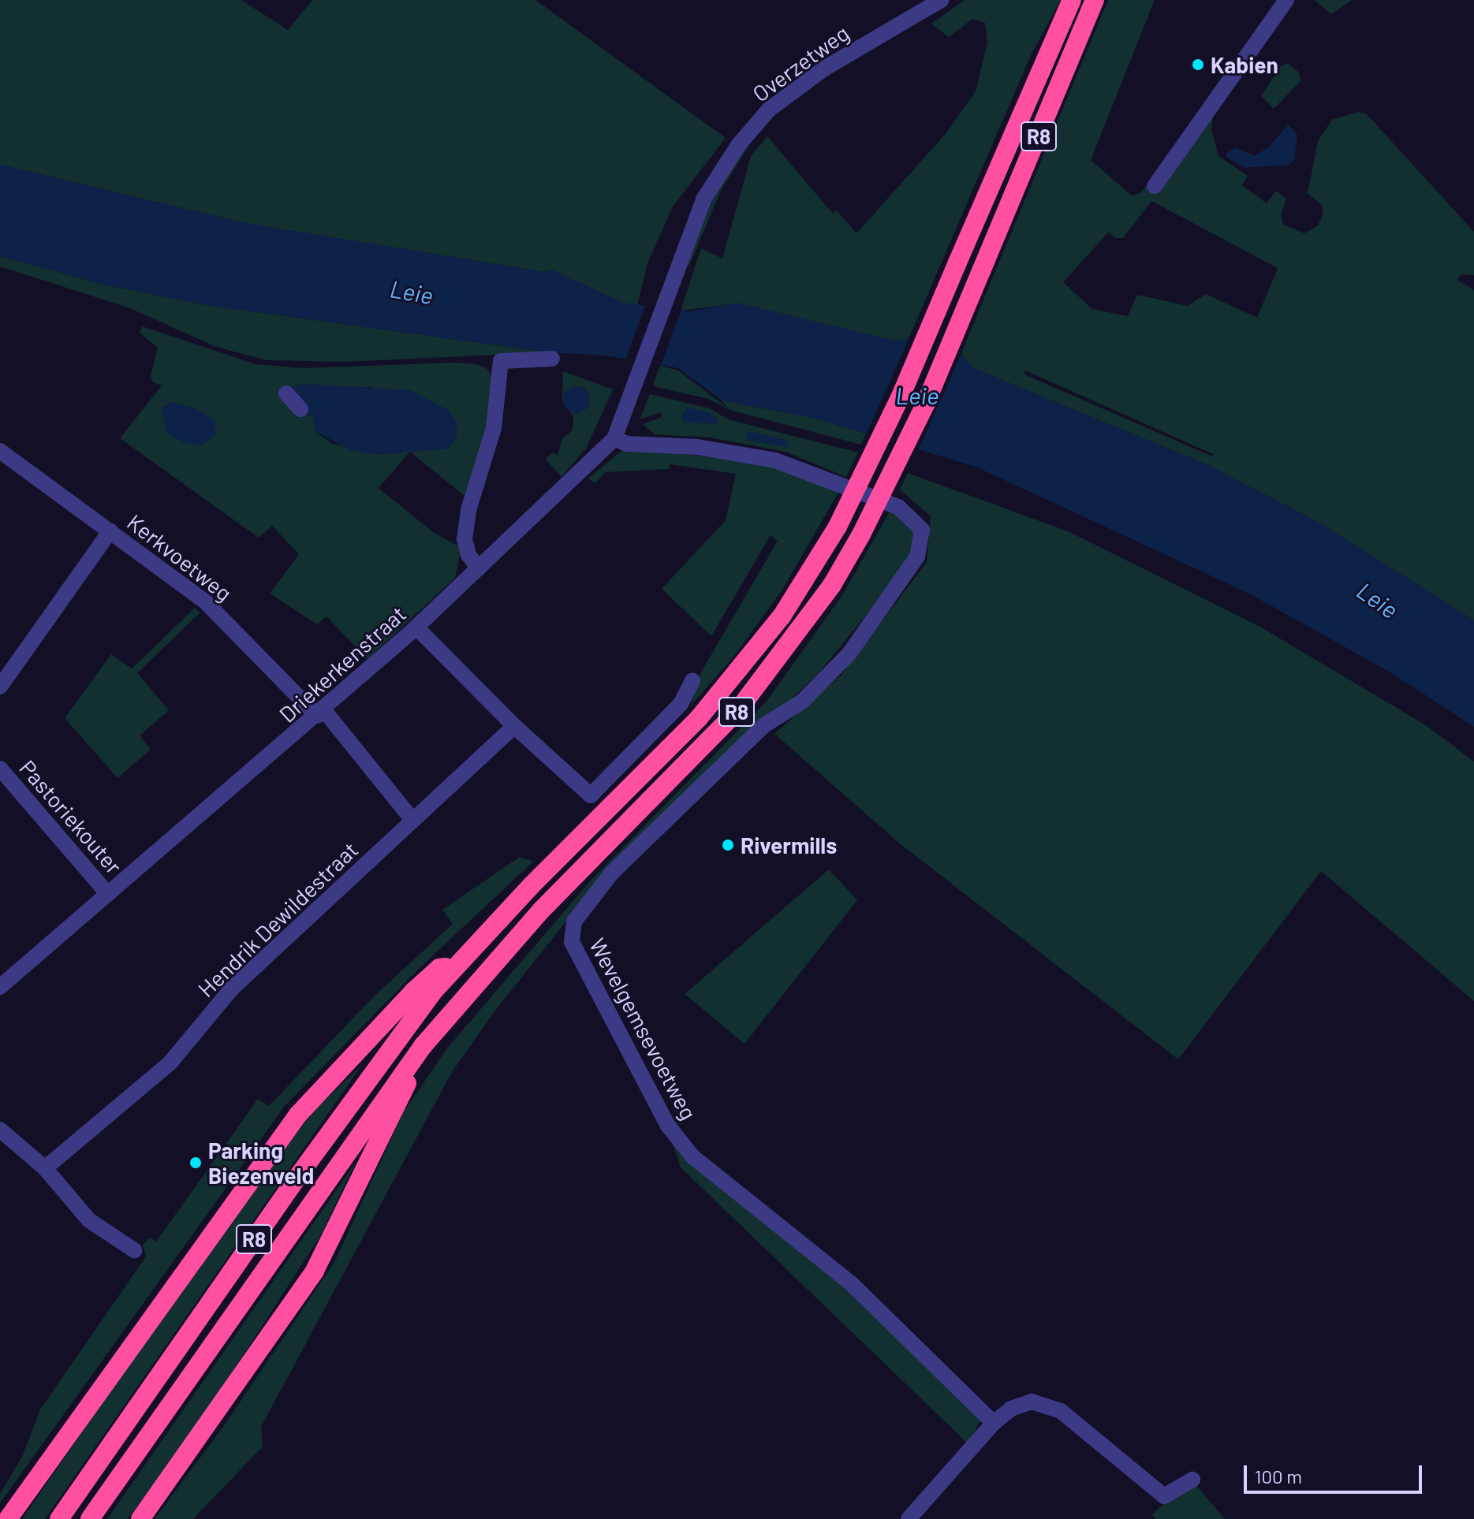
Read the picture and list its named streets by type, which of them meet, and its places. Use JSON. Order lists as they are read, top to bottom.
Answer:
{
  "streets": {
    "highway": ["R8"],
    "street": [
      "Overzetweg",
      "Kerkvoetweg",
      "Driekerkenstraat",
      "Pastoriekouter",
      "Hendrik Dewildestraat",
      "Wevelgemsevoetweg"
    ]
  },
  "crossings": [
    ["Overzetweg", "Driekerkenstraat"],
    ["Kerkvoetweg", "Driekerkenstraat"],
    ["Kerkvoetweg", "Hendrik Dewildestraat"],
    ["Driekerkenstraat", "Pastoriekouter"],
    ["Driekerkenstraat", "Wevelgemsevoetweg"]
  ],
  "water": ["Leie"],
  "places": ["Kabien", "Rivermills", "Parking Biezenveld"],
  "scale_bar": "100 m"
}
